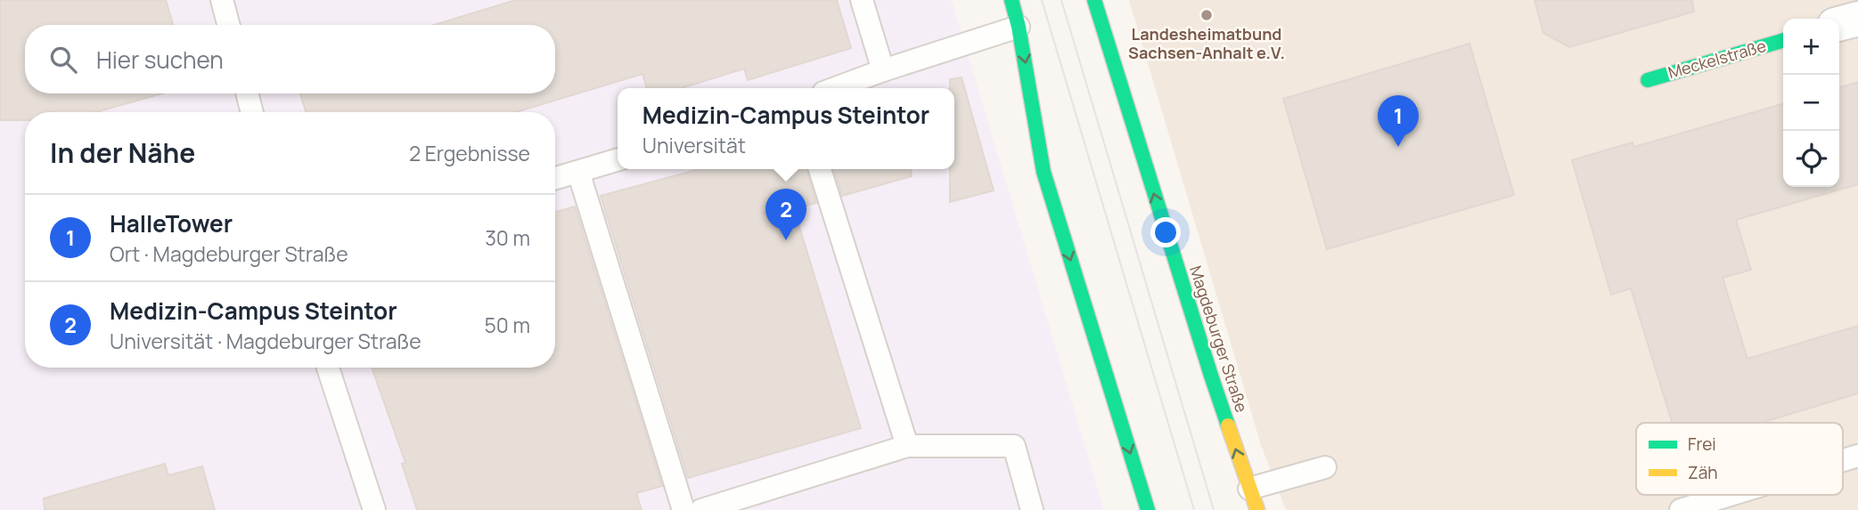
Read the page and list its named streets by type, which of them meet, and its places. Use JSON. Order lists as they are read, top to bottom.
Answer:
{
  "streets": {
    "street": ["Meckelstraße", "Magdeburger Straße"]
  },
  "places": ["Landesheimatbund Sachsen-Anhalt e.V."],
  "legend": ["Frei", "Zäh"],
  "page": {
    "map_buttons": ["+", "−"],
    "search": "Hier suchen",
    "popup": ["Medizin-Campus Steintor", "Universität"],
    "pins": ["1", "2"],
    "heading": ["In der Nähe", "2 Ergebnisse"],
    "list": [
      {
        "mark": "1",
        "name": "HalleTower",
        "note": "Ort · Magdeburger Straße",
        "value": "30 m"
      },
      {
        "mark": "2",
        "name": "Medizin-Campus Steintor",
        "note": "Universität · Magdeburger Straße",
        "value": "50 m"
      }
    ]
  }
}
